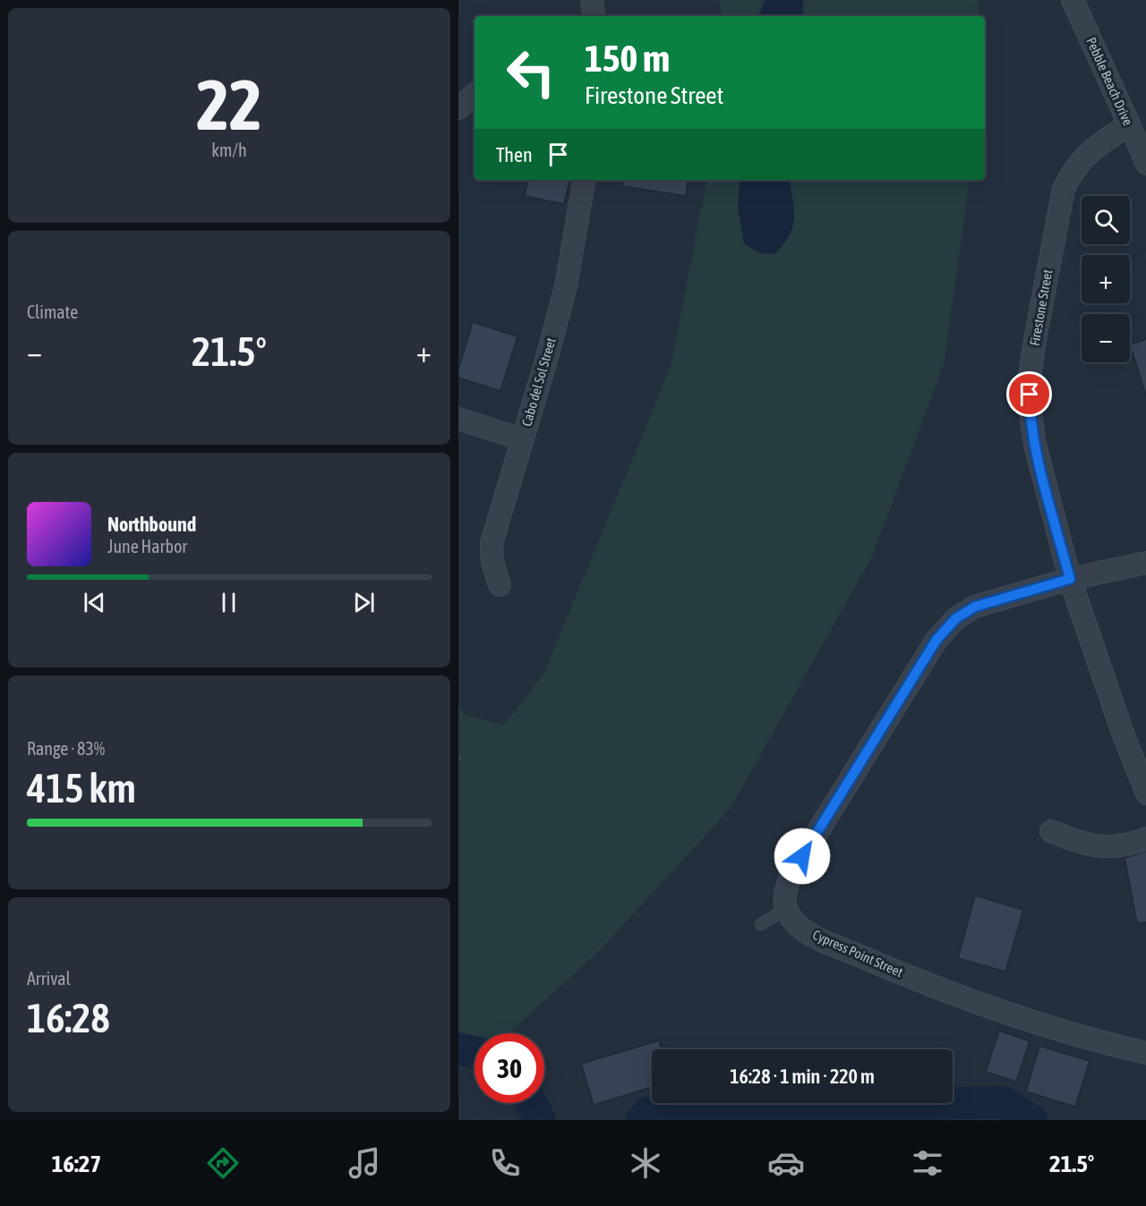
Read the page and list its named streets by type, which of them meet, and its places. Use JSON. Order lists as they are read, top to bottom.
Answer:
{
  "streets": {
    "street": [
      "Pebble Beach Drive",
      "Firestone Street",
      "Cabo del Sol Street",
      "Cypress Point Street"
    ]
  },
  "crossings": [
    ["Pebble Beach Drive", "Firestone Street"]
  ],
  "page": {
    "tile": [
      ["22", "km/h"],
      "Climate",
      ["Range · 83%", "415 km"],
      ["Arrival", "16:28"]
    ],
    "turn": ["150 m", "Firestone Street"],
    "then": "Then",
    "map_buttons": ["+", "−"],
    "heat": ["−", "21.5°", "+"],
    "song": ["Northbound", "June Harbor"],
    "limit": "30",
    "trip": "16:28 · 1 min · 220 m",
    "tabs": ["16:27", "21.5°"]
  }
}
